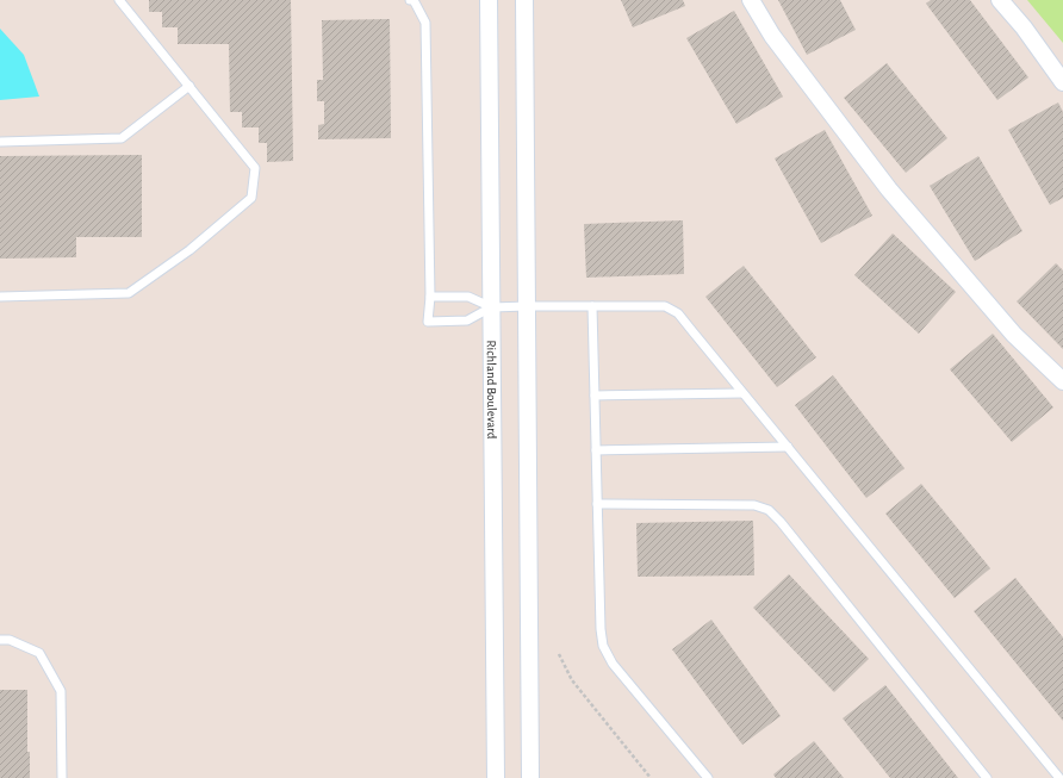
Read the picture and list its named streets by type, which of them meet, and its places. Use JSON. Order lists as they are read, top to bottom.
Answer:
{
  "streets": {
    "street": ["Richland Boulevard"]
  }
}
